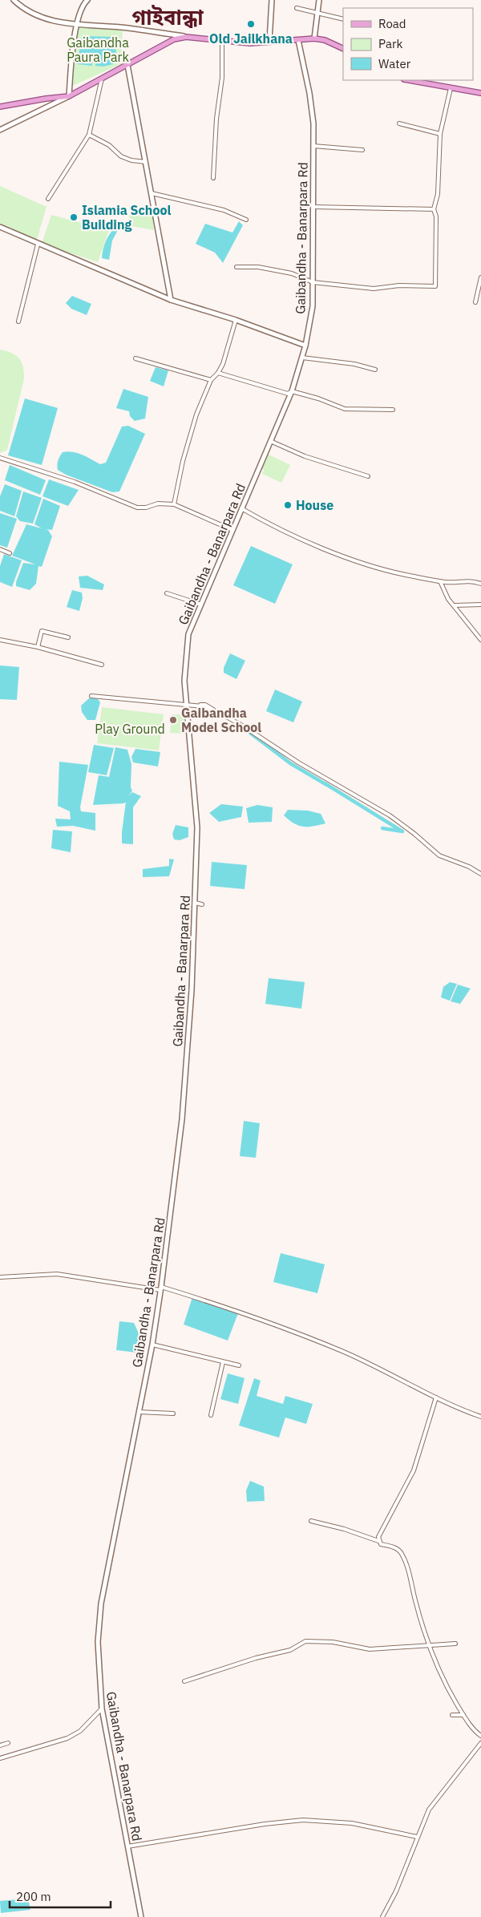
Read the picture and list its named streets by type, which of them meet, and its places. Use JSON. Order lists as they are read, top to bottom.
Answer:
{
  "streets": {
    "main road": ["Gaibandha - Banarpara Rd"]
  },
  "districts": ["গাইবান্ধা"],
  "parks": ["Gaibandha Paura Park", "Play Ground"],
  "places": [
    "Old Jailkhana",
    "Islamia School Building",
    "House",
    "Gaibandha Model School"
  ],
  "legend": ["Road", "Park", "Water"],
  "scale_bar": "200 m"
}
